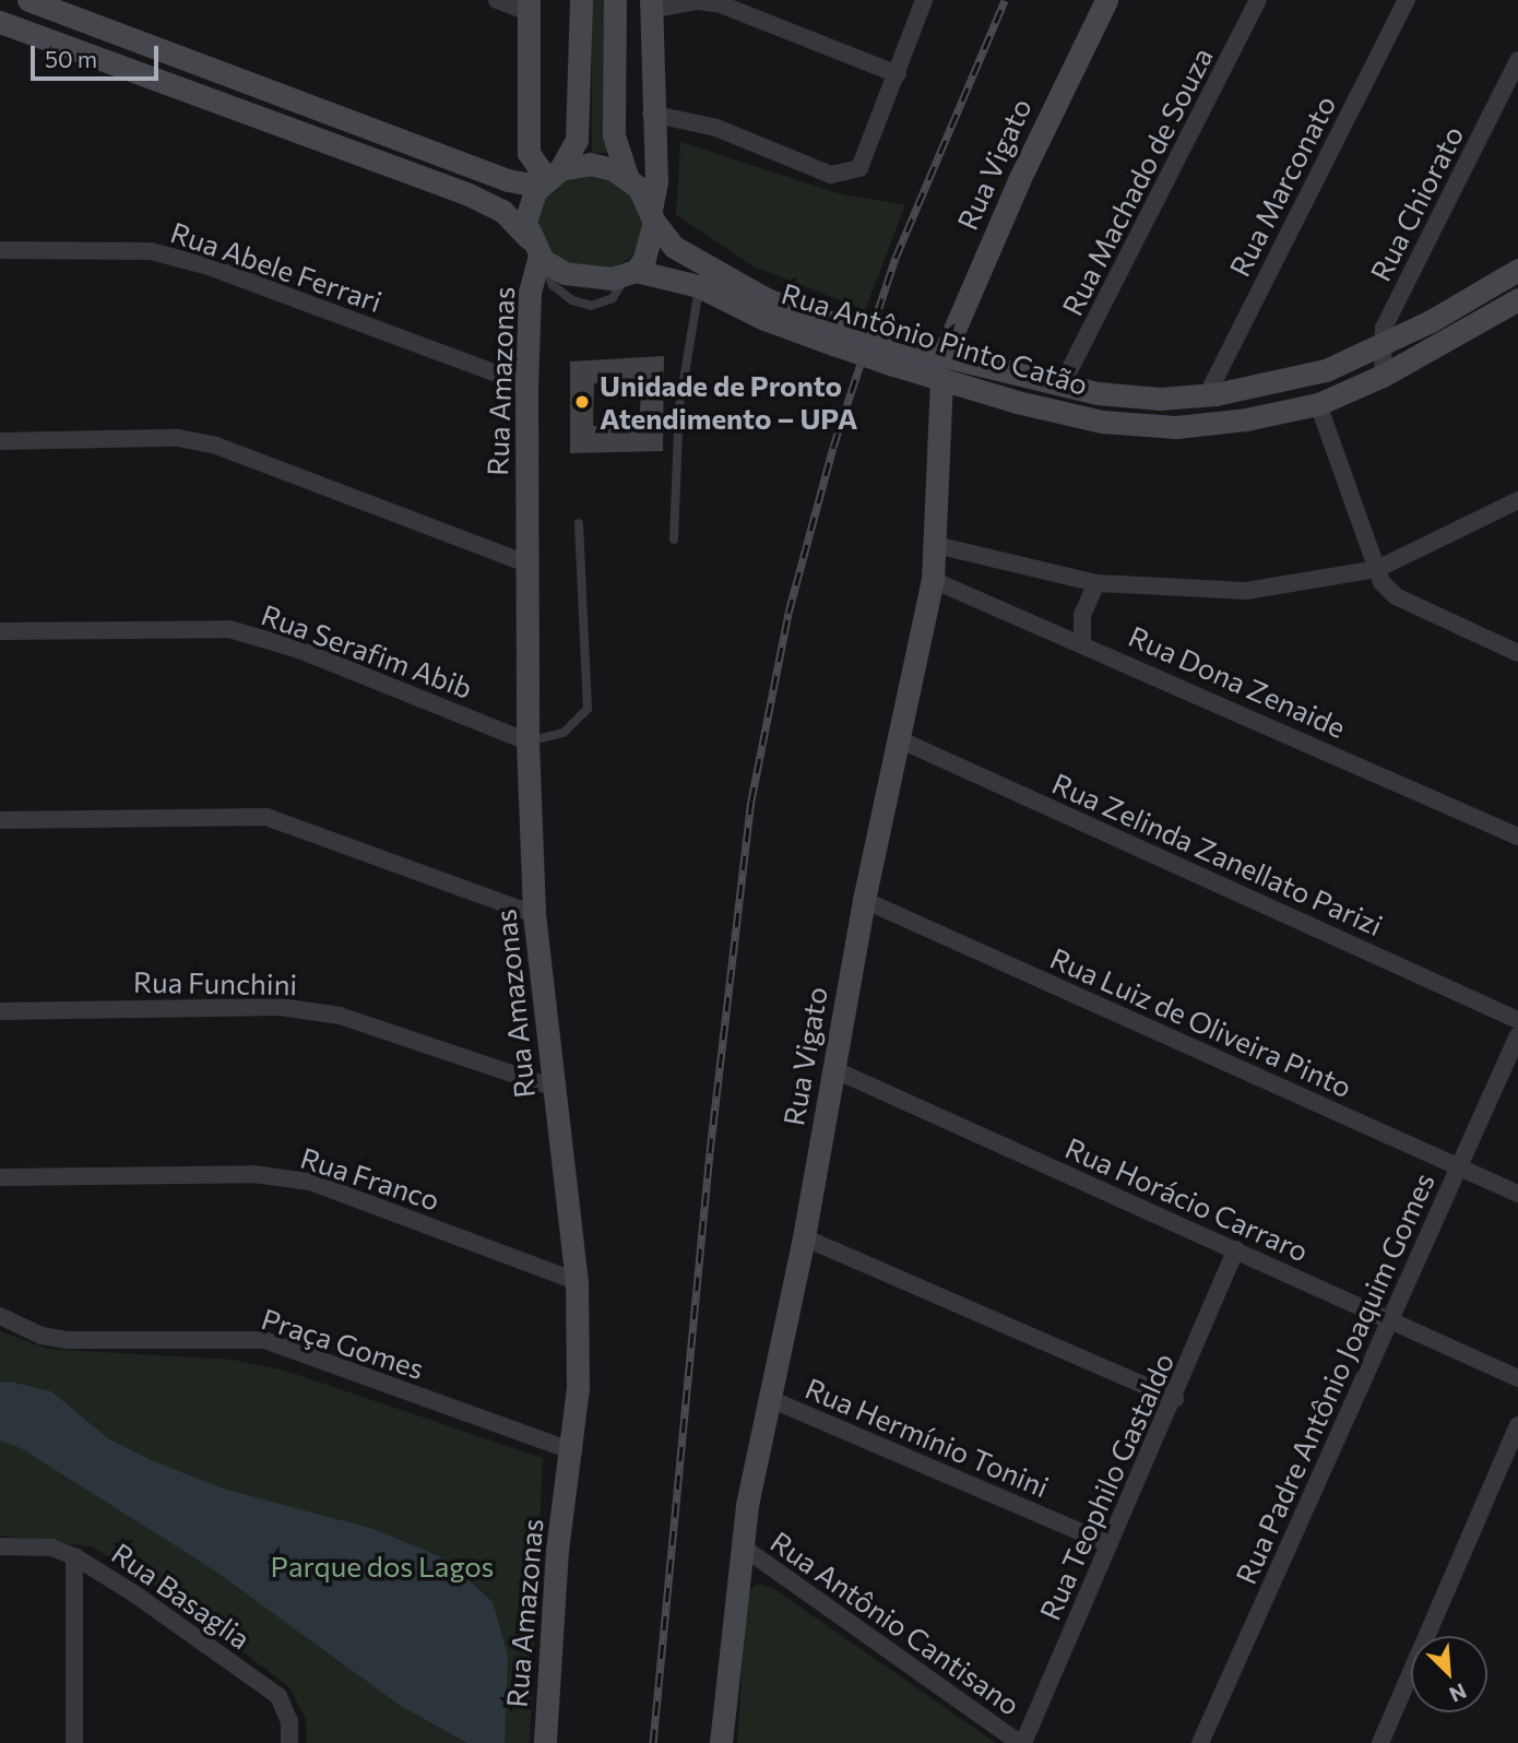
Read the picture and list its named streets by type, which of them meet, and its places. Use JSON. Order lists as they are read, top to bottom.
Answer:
{
  "streets": {
    "street": [
      "Rua Vigato",
      "Rua Machado de Souza",
      "Rua Marconato",
      "Rua Chiorato",
      "Rua Abele Ferrari",
      "Rua Antônio Pinto Catão",
      "Rua Amazonas",
      "Rua Serafim Abib",
      "Rua Dona Zenaide",
      "Rua Zelinda Zanellato Parizi",
      "Rua Funchini",
      "Rua Luiz de Oliveira Pinto",
      "Rua Franco",
      "Rua Horácio Carraro",
      "Praça Gomes",
      "Rua Padre Antônio Joaquim Gomes",
      "Rua Hermínio Tonini",
      "Rua Teophilo Gastaldo",
      "Rua Basaglia",
      "Rua Antônio Cantisano"
    ]
  },
  "crossings": [
    ["Rua Vigato", "Rua Antônio Pinto Catão"],
    ["Rua Vigato", "Rua Dona Zenaide"],
    ["Rua Vigato", "Rua Zelinda Zanellato Parizi"],
    ["Rua Vigato", "Rua Luiz de Oliveira Pinto"],
    ["Rua Vigato", "Rua Horácio Carraro"],
    ["Rua Vigato", "Rua Hermínio Tonini"],
    ["Rua Vigato", "Rua Antônio Cantisano"],
    ["Rua Machado de Souza", "Rua Antônio Pinto Catão"],
    ["Rua Marconato", "Rua Antônio Pinto Catão"],
    ["Rua Chiorato", "Rua Antônio Pinto Catão"],
    ["Rua Abele Ferrari", "Rua Amazonas"],
    ["Rua Antônio Pinto Catão", "Rua Amazonas"],
    ["Rua Amazonas", "Rua Serafim Abib"],
    ["Rua Amazonas", "Rua Funchini"],
    ["Rua Amazonas", "Rua Franco"],
    ["Rua Amazonas", "Praça Gomes"],
    ["Rua Luiz de Oliveira Pinto", "Rua Padre Antônio Joaquim Gomes"],
    ["Rua Horácio Carraro", "Rua Padre Antônio Joaquim Gomes"],
    ["Rua Horácio Carraro", "Rua Teophilo Gastaldo"],
    ["Rua Hermínio Tonini", "Rua Teophilo Gastaldo"],
    ["Rua Teophilo Gastaldo", "Rua Antônio Cantisano"]
  ],
  "parks": ["Parque dos Lagos"],
  "places": ["Unidade de Pronto Atendimento – UPA"],
  "scale_bar": "50 m",
  "north": "bottom right"
}
